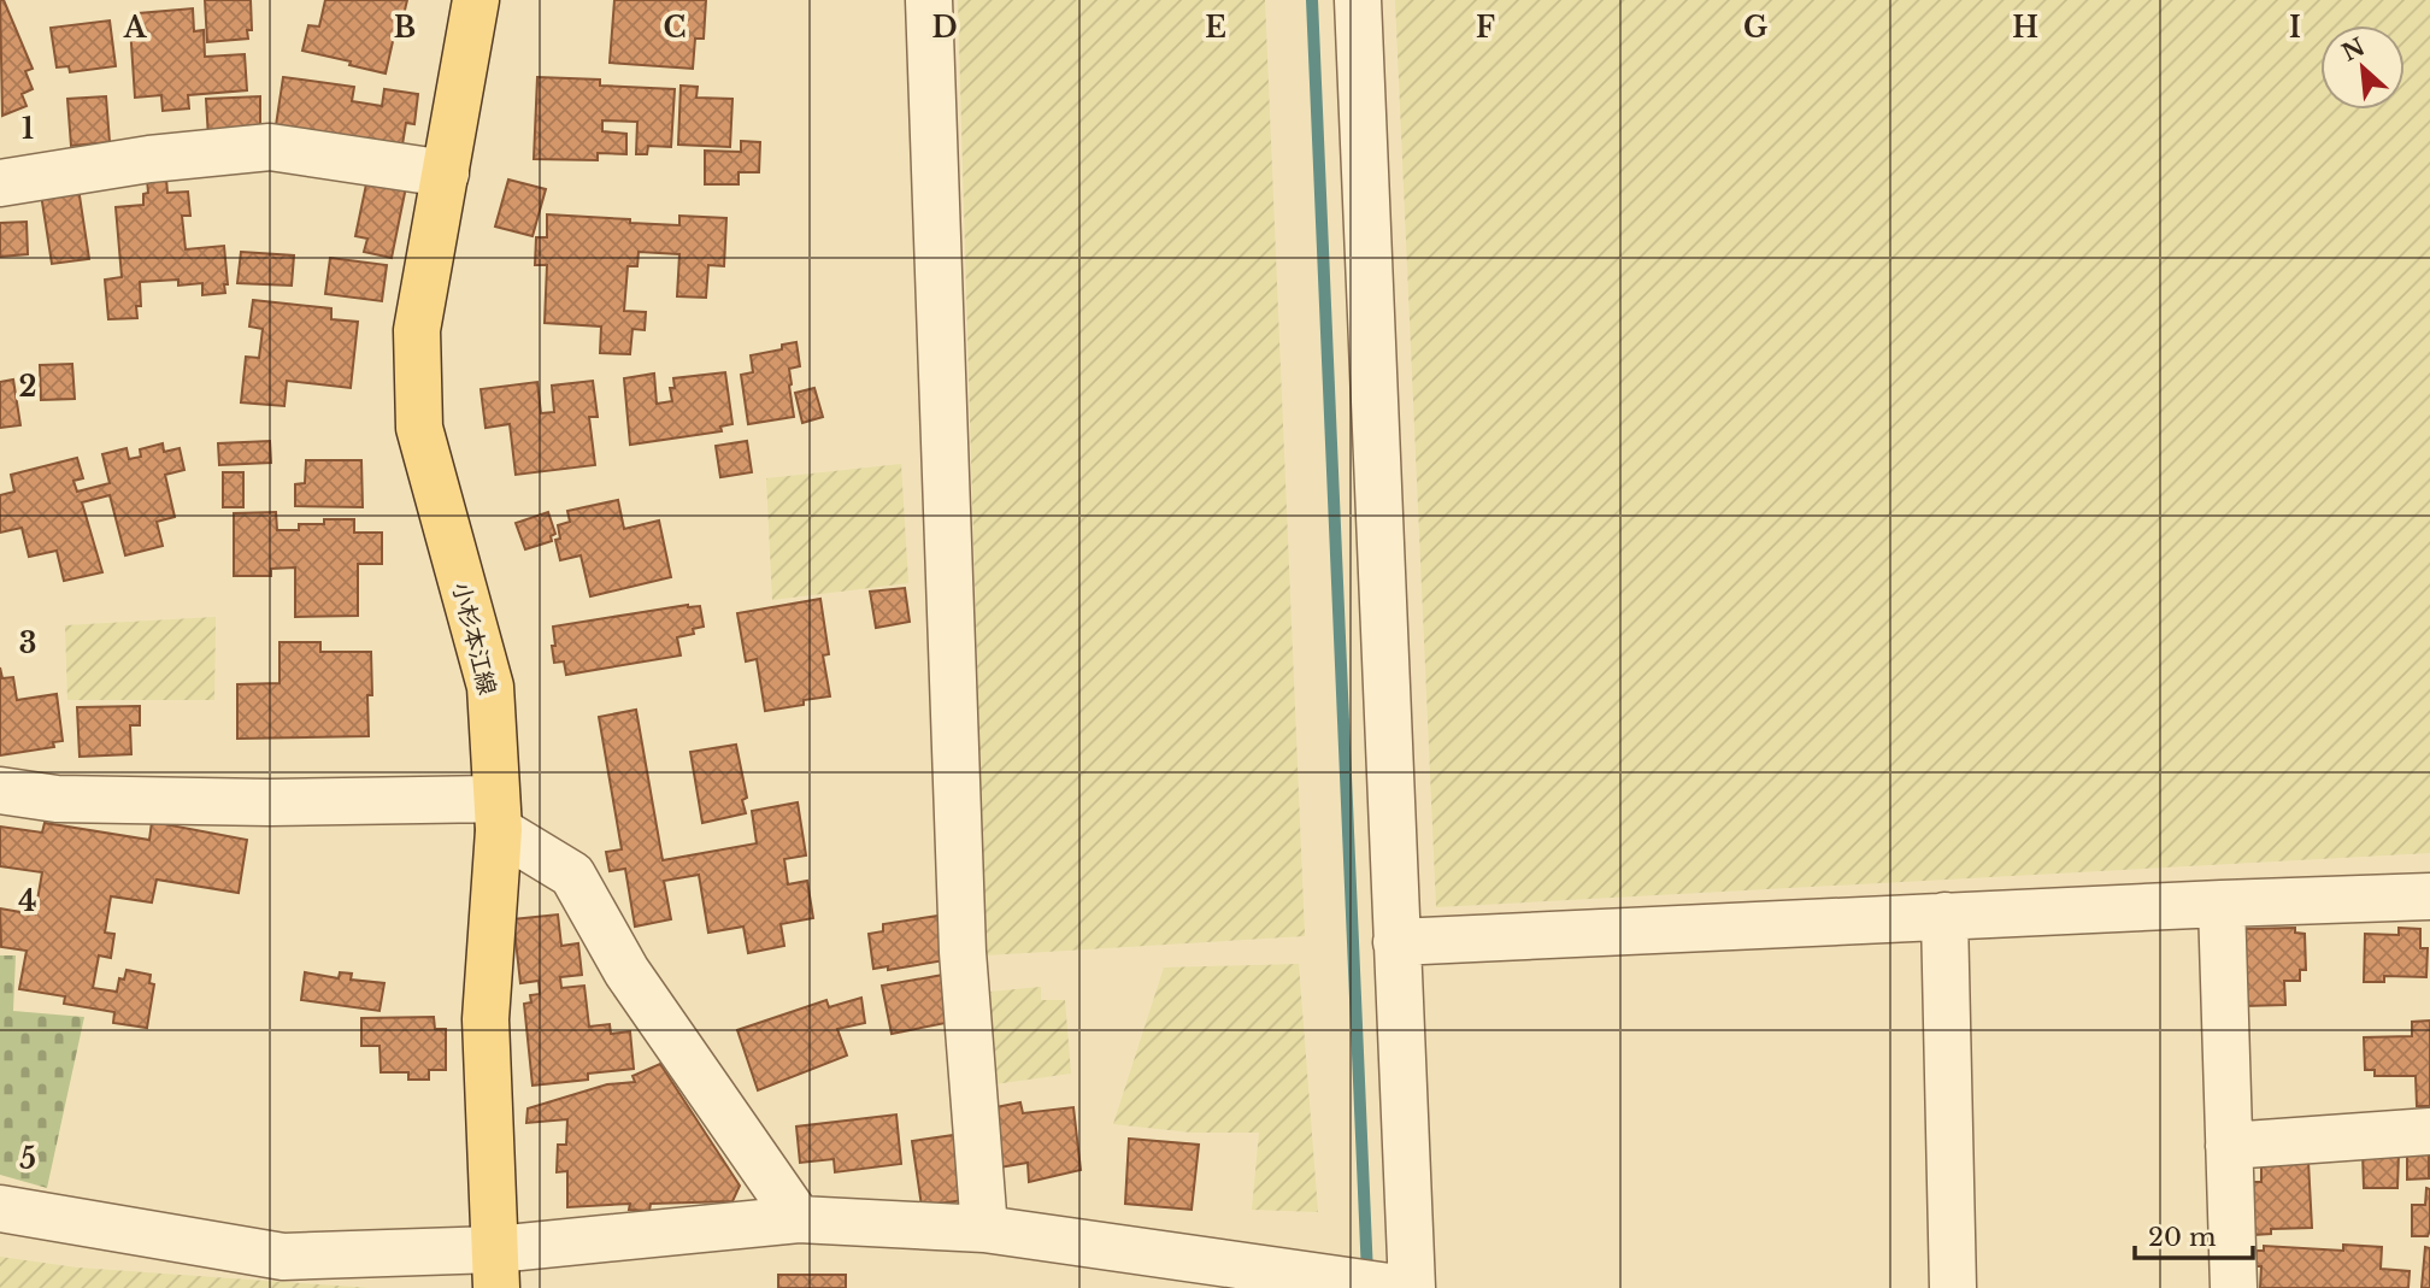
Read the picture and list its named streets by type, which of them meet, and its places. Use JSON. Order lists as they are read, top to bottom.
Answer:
{
  "streets": {
    "main road": ["小杉本江線"]
  },
  "scale_bar": "20 m",
  "north": "top left",
  "grid": {
    "columns": [
      "A",
      "B",
      "C",
      "D",
      "E",
      "F",
      "G",
      "H",
      "I"
    ],
    "rows": [
      "1",
      "2",
      "3",
      "4",
      "5"
    ]
  }
}
